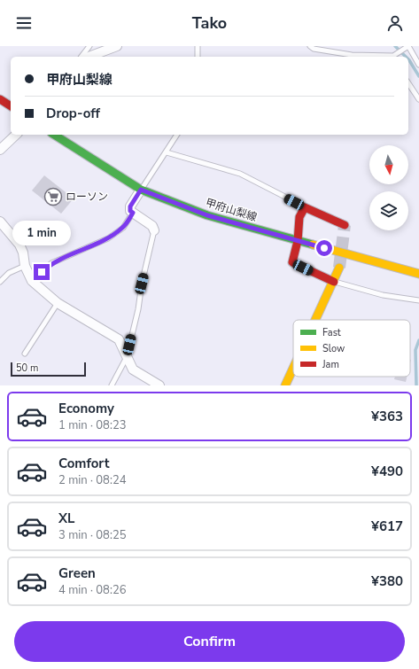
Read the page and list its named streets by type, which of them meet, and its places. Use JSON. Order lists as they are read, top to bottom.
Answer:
{
  "streets": {
    "main road": ["甲府山梨線"]
  },
  "places": {
    "supermarket": ["ローソン"]
  },
  "legend": ["Fast", "Slow", "Jam"],
  "scale_bar": "50 m",
  "north": "bottom",
  "page": {
    "header": "Tako",
    "banner": ["甲府山梨線", "Drop-off"],
    "bubble": "1 min",
    "scale": "50 m",
    "list": [
      {
        "name": "Economy",
        "note": "1 min · 08:23",
        "value": "¥363"
      },
      {
        "name": "Comfort",
        "note": "2 min · 08:24",
        "value": "¥490"
      },
      {
        "name": "XL",
        "note": "3 min · 08:25",
        "value": "¥617"
      },
      {
        "name": "Green",
        "note": "4 min · 08:26",
        "value": "¥380"
      }
    ],
    "buttons": "Confirm"
  }
}
